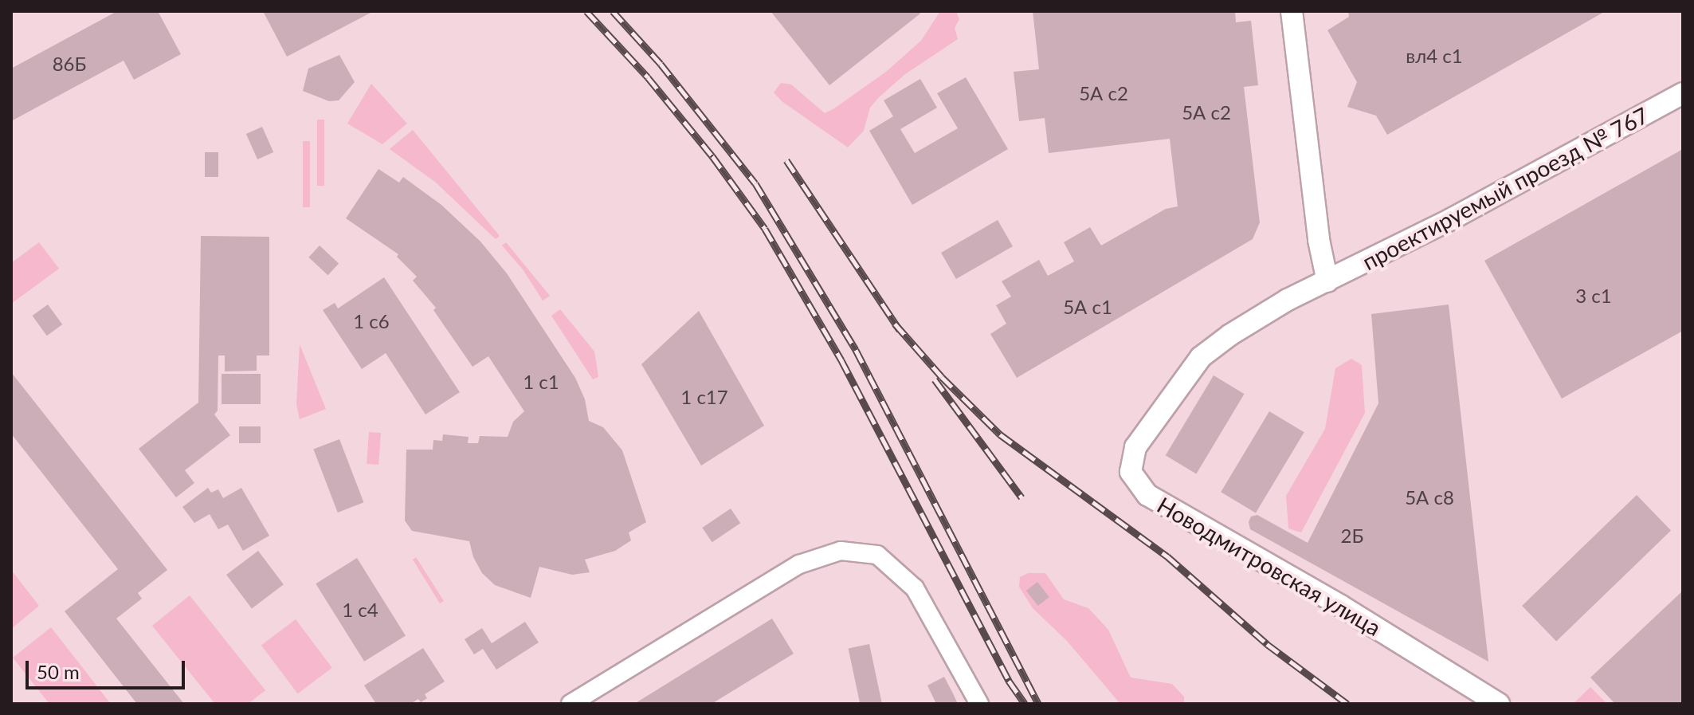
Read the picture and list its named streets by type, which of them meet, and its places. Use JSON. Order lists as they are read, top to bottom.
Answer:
{
  "streets": {
    "street": ["проектируемый проезд № 767", "Новодмитровская улица"]
  },
  "crossings": [
    ["проектируемый проезд № 767", "Новодмитровская улица"]
  ],
  "house_numbers": [
    "вл4 с1",
    "86Б",
    "5А с2",
    "5А с2",
    "3 с1",
    "5А с1",
    "1 с6",
    "1 с1",
    "1 с17",
    "5А с8",
    "2Б",
    "1 с4"
  ],
  "scale_bar": "50 m"
}
